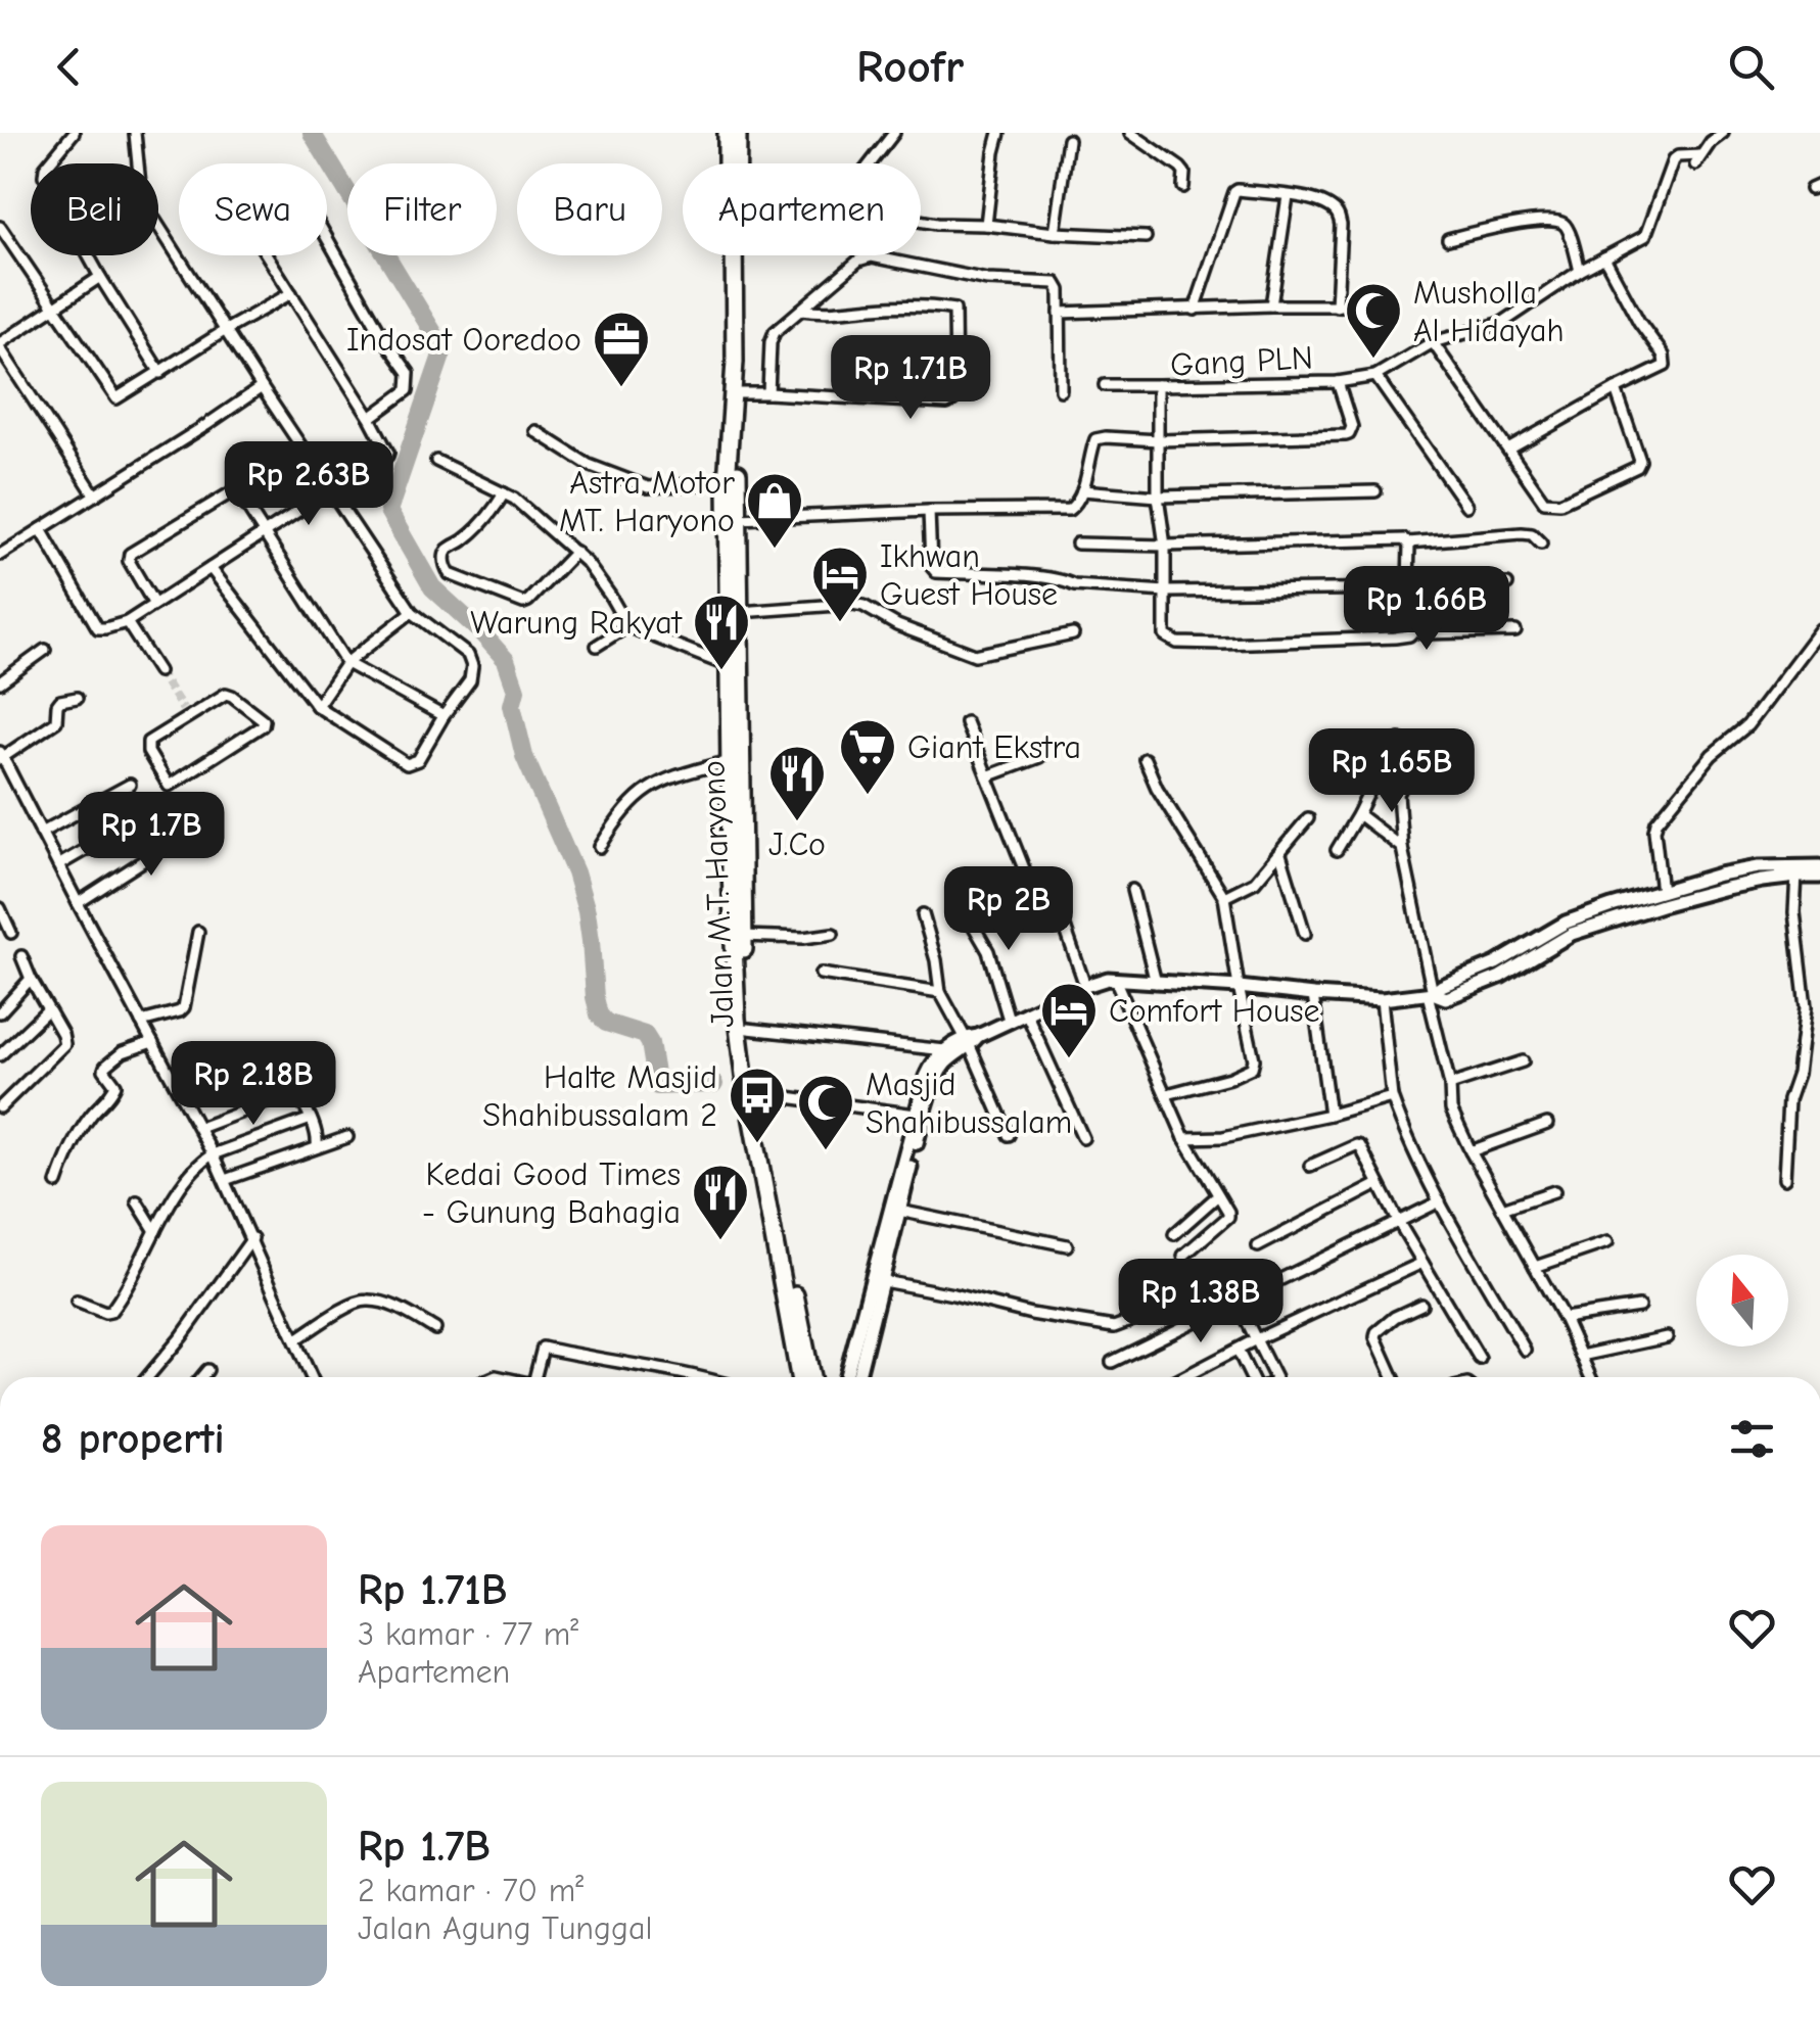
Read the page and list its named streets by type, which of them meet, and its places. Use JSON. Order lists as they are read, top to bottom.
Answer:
{
  "streets": {
    "main road": ["Jalan M.T. Haryono"],
    "street": ["Gang PLN"]
  },
  "places": {
    "mosque": ["Musholla Al Hidayah", "Masjid Shahibussalam"],
    "office": ["Indosat Ooredoo"],
    "shop": ["Astra Motor MT. Haryono"],
    "hotel": ["Ikhwan Guest House", "Comfort House"],
    "restaurant": ["Warung Rakyat", "J.Co", "Kedai Good Times - Gunung Bahagia"],
    "supermarket": ["Giant Ekstra"],
    "bus stop": ["Halte Masjid Shahibussalam 2"]
  },
  "north": "top",
  "page": {
    "header": "Roofr",
    "chip": [
      "Beli",
      "Sewa",
      "Filter",
      "Baru",
      "Apartemen"
    ],
    "price": [
      "Rp 1.71B",
      "Rp 2.63B",
      "Rp 1.66B",
      "Rp 1.65B",
      "Rp 1.7B",
      "Rp 2B",
      "Rp 2.18B",
      "Rp 1.38B"
    ],
    "heading": "8 properti",
    "list": [
      {
        "name": "Rp 1.71B",
        "note": "3 kamar · 77 m² · Apartemen"
      },
      {
        "name": "Rp 1.7B",
        "note": "2 kamar · 70 m² · Jalan Agung Tunggal"
      }
    ]
  }
}
